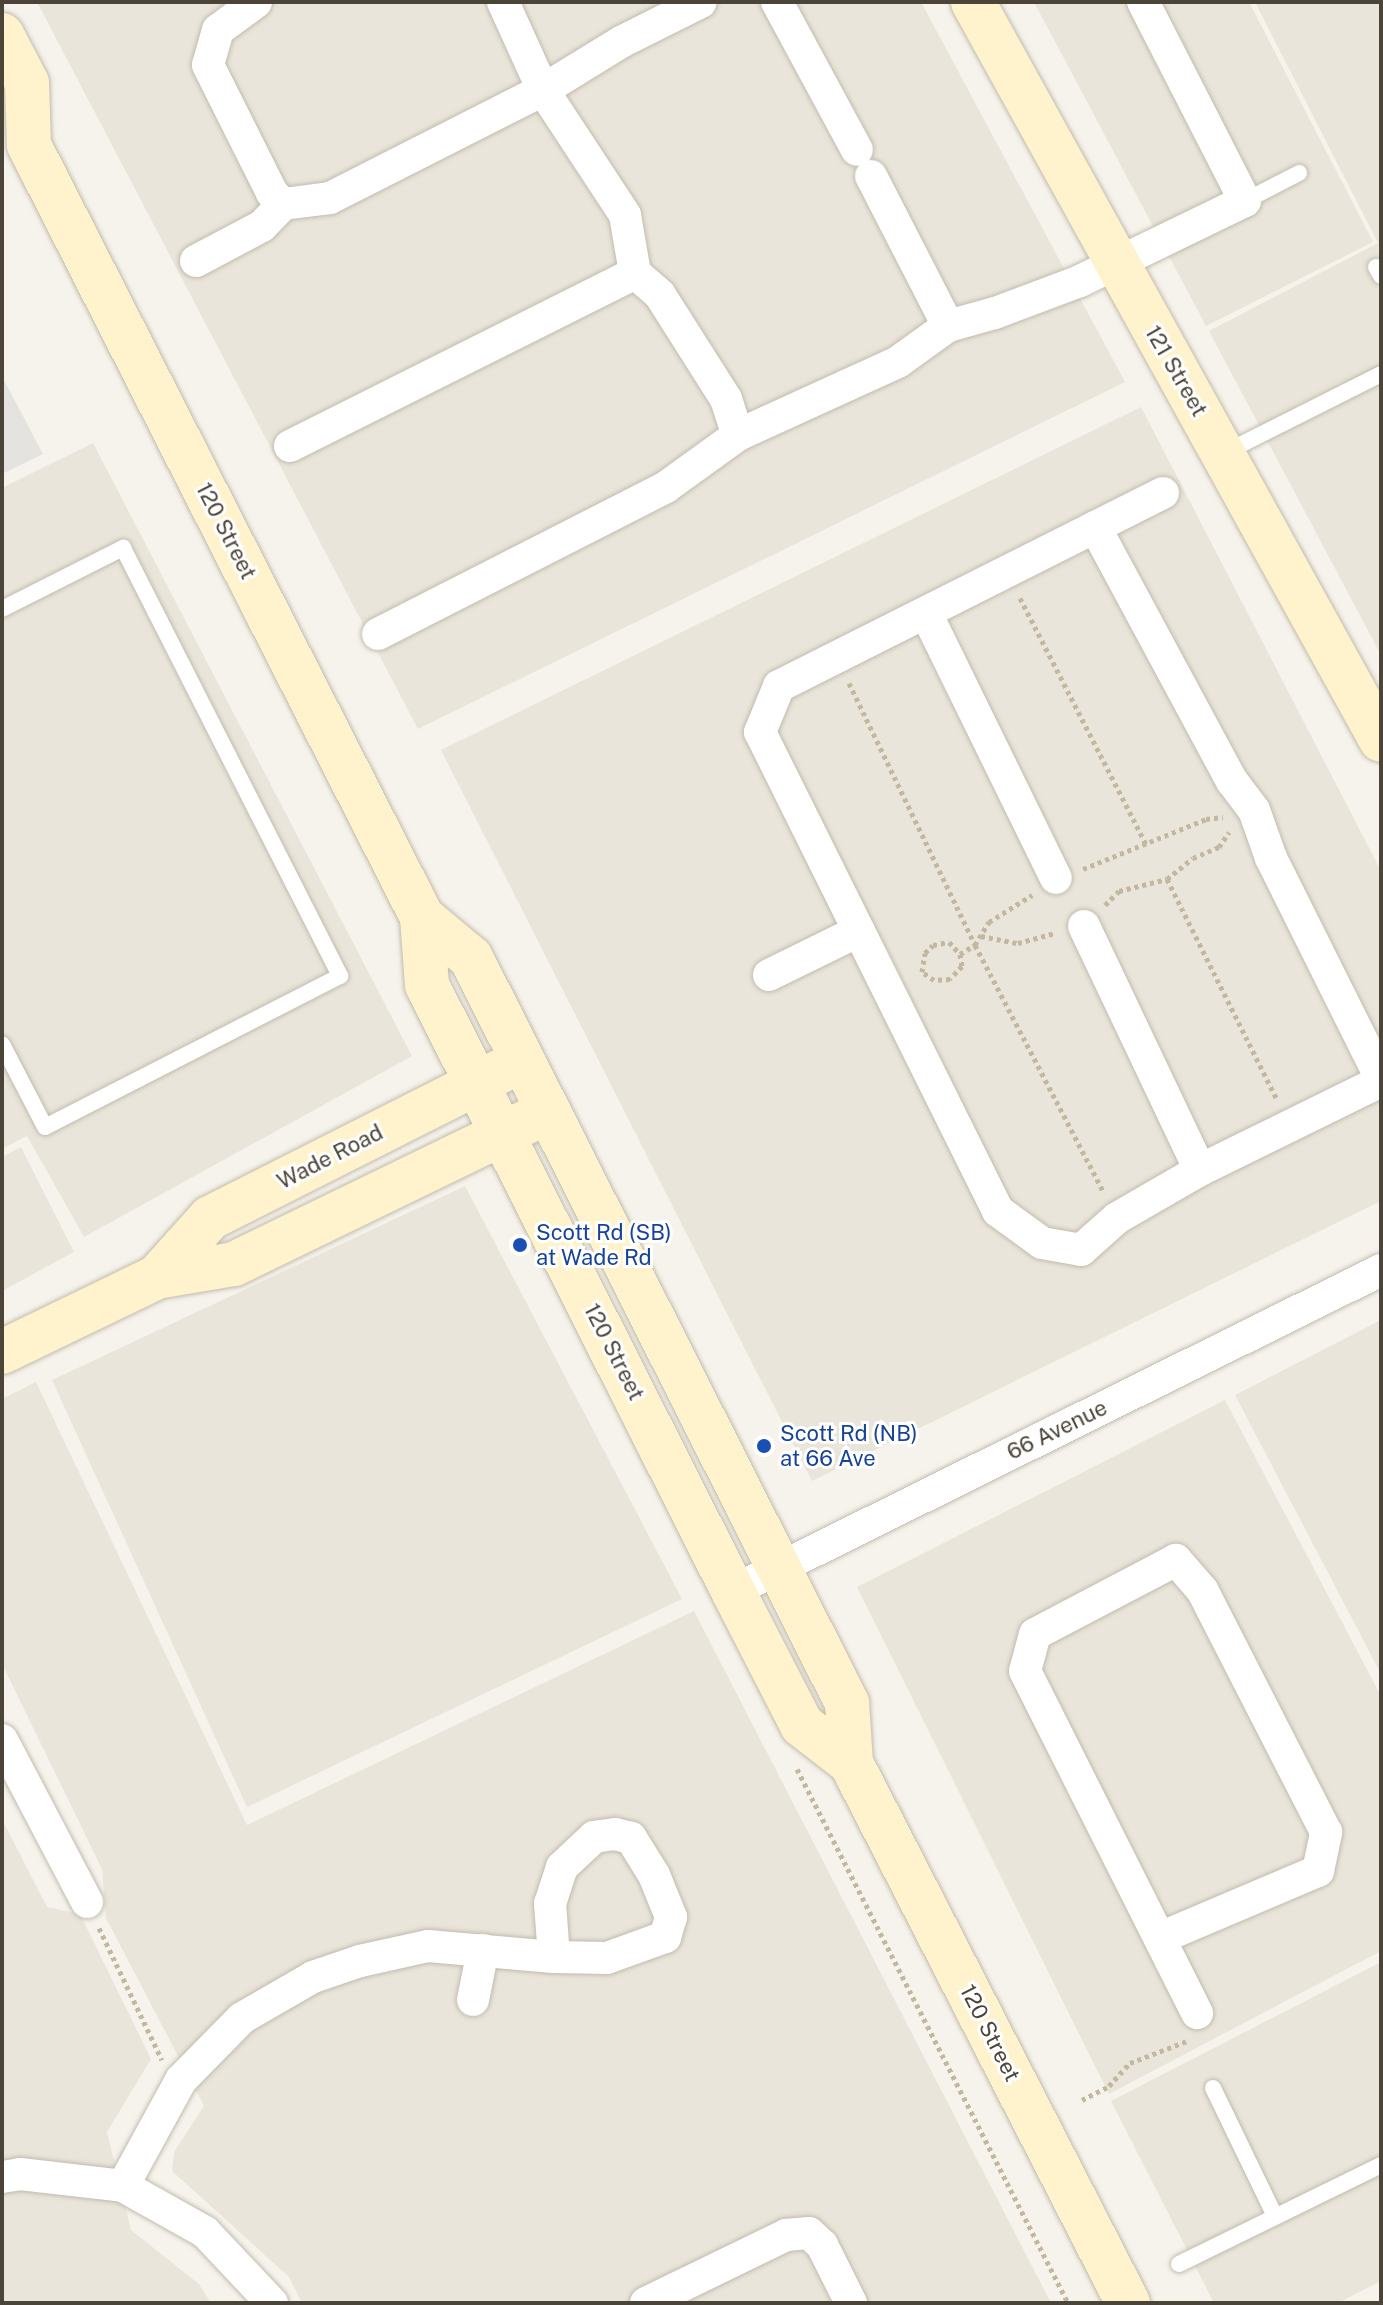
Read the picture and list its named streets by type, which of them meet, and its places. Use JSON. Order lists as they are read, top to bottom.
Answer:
{
  "streets": {
    "main road": ["121 Street", "120 Street", "Wade Road"],
    "street": ["66 Avenue"]
  },
  "crossings": [
    ["120 Street", "Wade Road"],
    ["120 Street", "66 Avenue"]
  ],
  "places": ["Scott Rd (SB) at Wade Rd", "Scott Rd (NB) at 66 Ave"]
}
